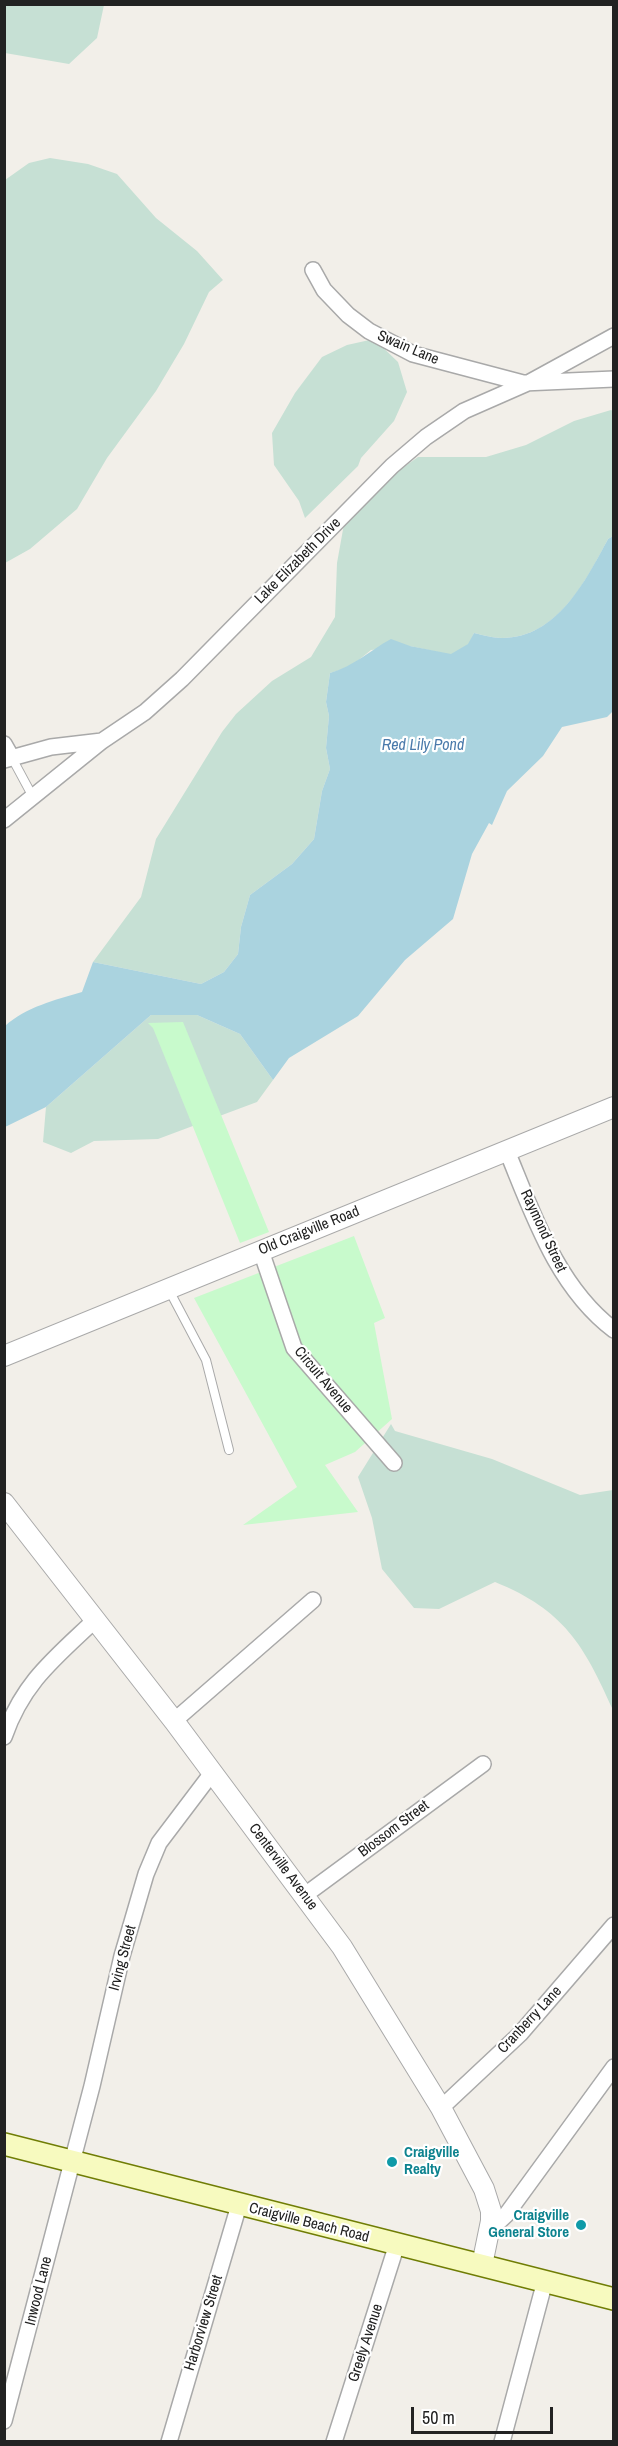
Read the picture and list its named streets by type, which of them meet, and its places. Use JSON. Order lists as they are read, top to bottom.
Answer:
{
  "streets": {
    "main road": ["Craigville Beach Road"],
    "street": [
      "Swain Lane",
      "Lake Elizabeth Drive",
      "Old Craigville Road",
      "Raymond Street",
      "Circuit Avenue",
      "Blossom Street",
      "Centerville Avenue",
      "Irving Street",
      "Cranberry Lane",
      "Inwood Lane",
      "Harborview Street",
      "Greely Avenue"
    ]
  },
  "crossings": [
    ["Swain Lane", "Lake Elizabeth Drive"],
    ["Old Craigville Road", "Raymond Street"],
    ["Old Craigville Road", "Circuit Avenue"],
    ["Blossom Street", "Centerville Avenue"],
    ["Centerville Avenue", "Irving Street"],
    ["Centerville Avenue", "Cranberry Lane"],
    ["Centerville Avenue", "Craigville Beach Road"],
    ["Irving Street", "Craigville Beach Road"],
    ["Irving Street", "Inwood Lane"],
    ["Craigville Beach Road", "Inwood Lane"],
    ["Craigville Beach Road", "Harborview Street"],
    ["Craigville Beach Road", "Greely Avenue"]
  ],
  "water": ["Red Lily Pond"],
  "places": ["Craigville Realty", "Craigville General Store"],
  "scale_bar": "50 m"
}
